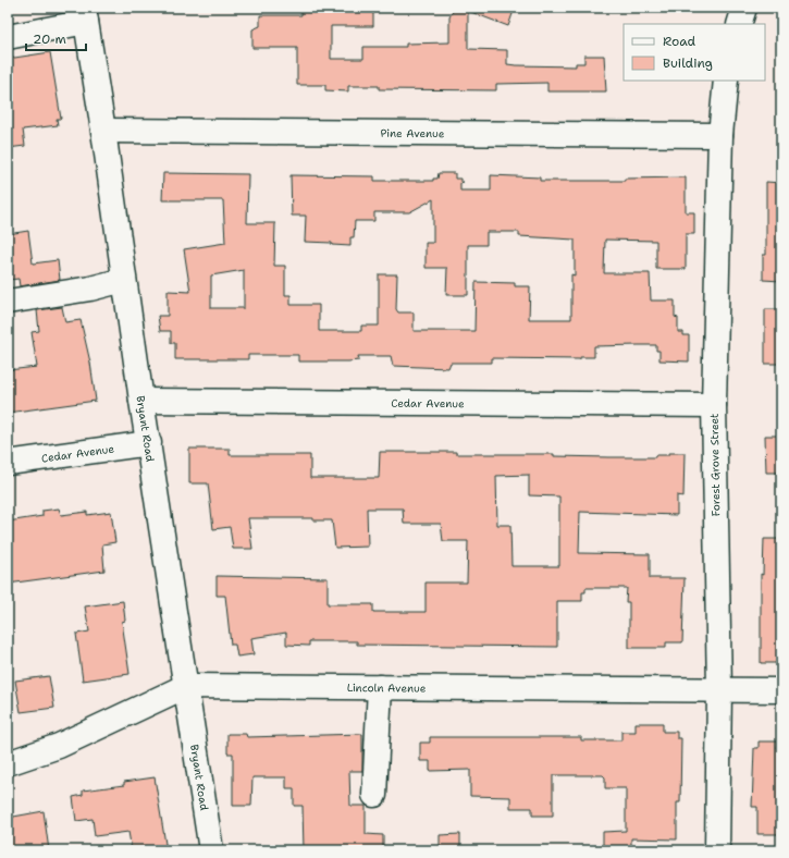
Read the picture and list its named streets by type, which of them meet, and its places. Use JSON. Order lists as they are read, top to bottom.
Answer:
{
  "streets": {
    "street": [
      "Pine Avenue",
      "Cedar Avenue",
      "Bryant Road",
      "Forest Grove Street",
      "Lincoln Avenue"
    ]
  },
  "crossings": [
    ["Pine Avenue", "Bryant Road"],
    ["Pine Avenue", "Forest Grove Street"],
    ["Cedar Avenue", "Bryant Road"],
    ["Cedar Avenue", "Forest Grove Street"],
    ["Bryant Road", "Lincoln Avenue"],
    ["Forest Grove Street", "Lincoln Avenue"]
  ],
  "legend": ["Road", "Building"],
  "scale_bar": "20 m"
}
